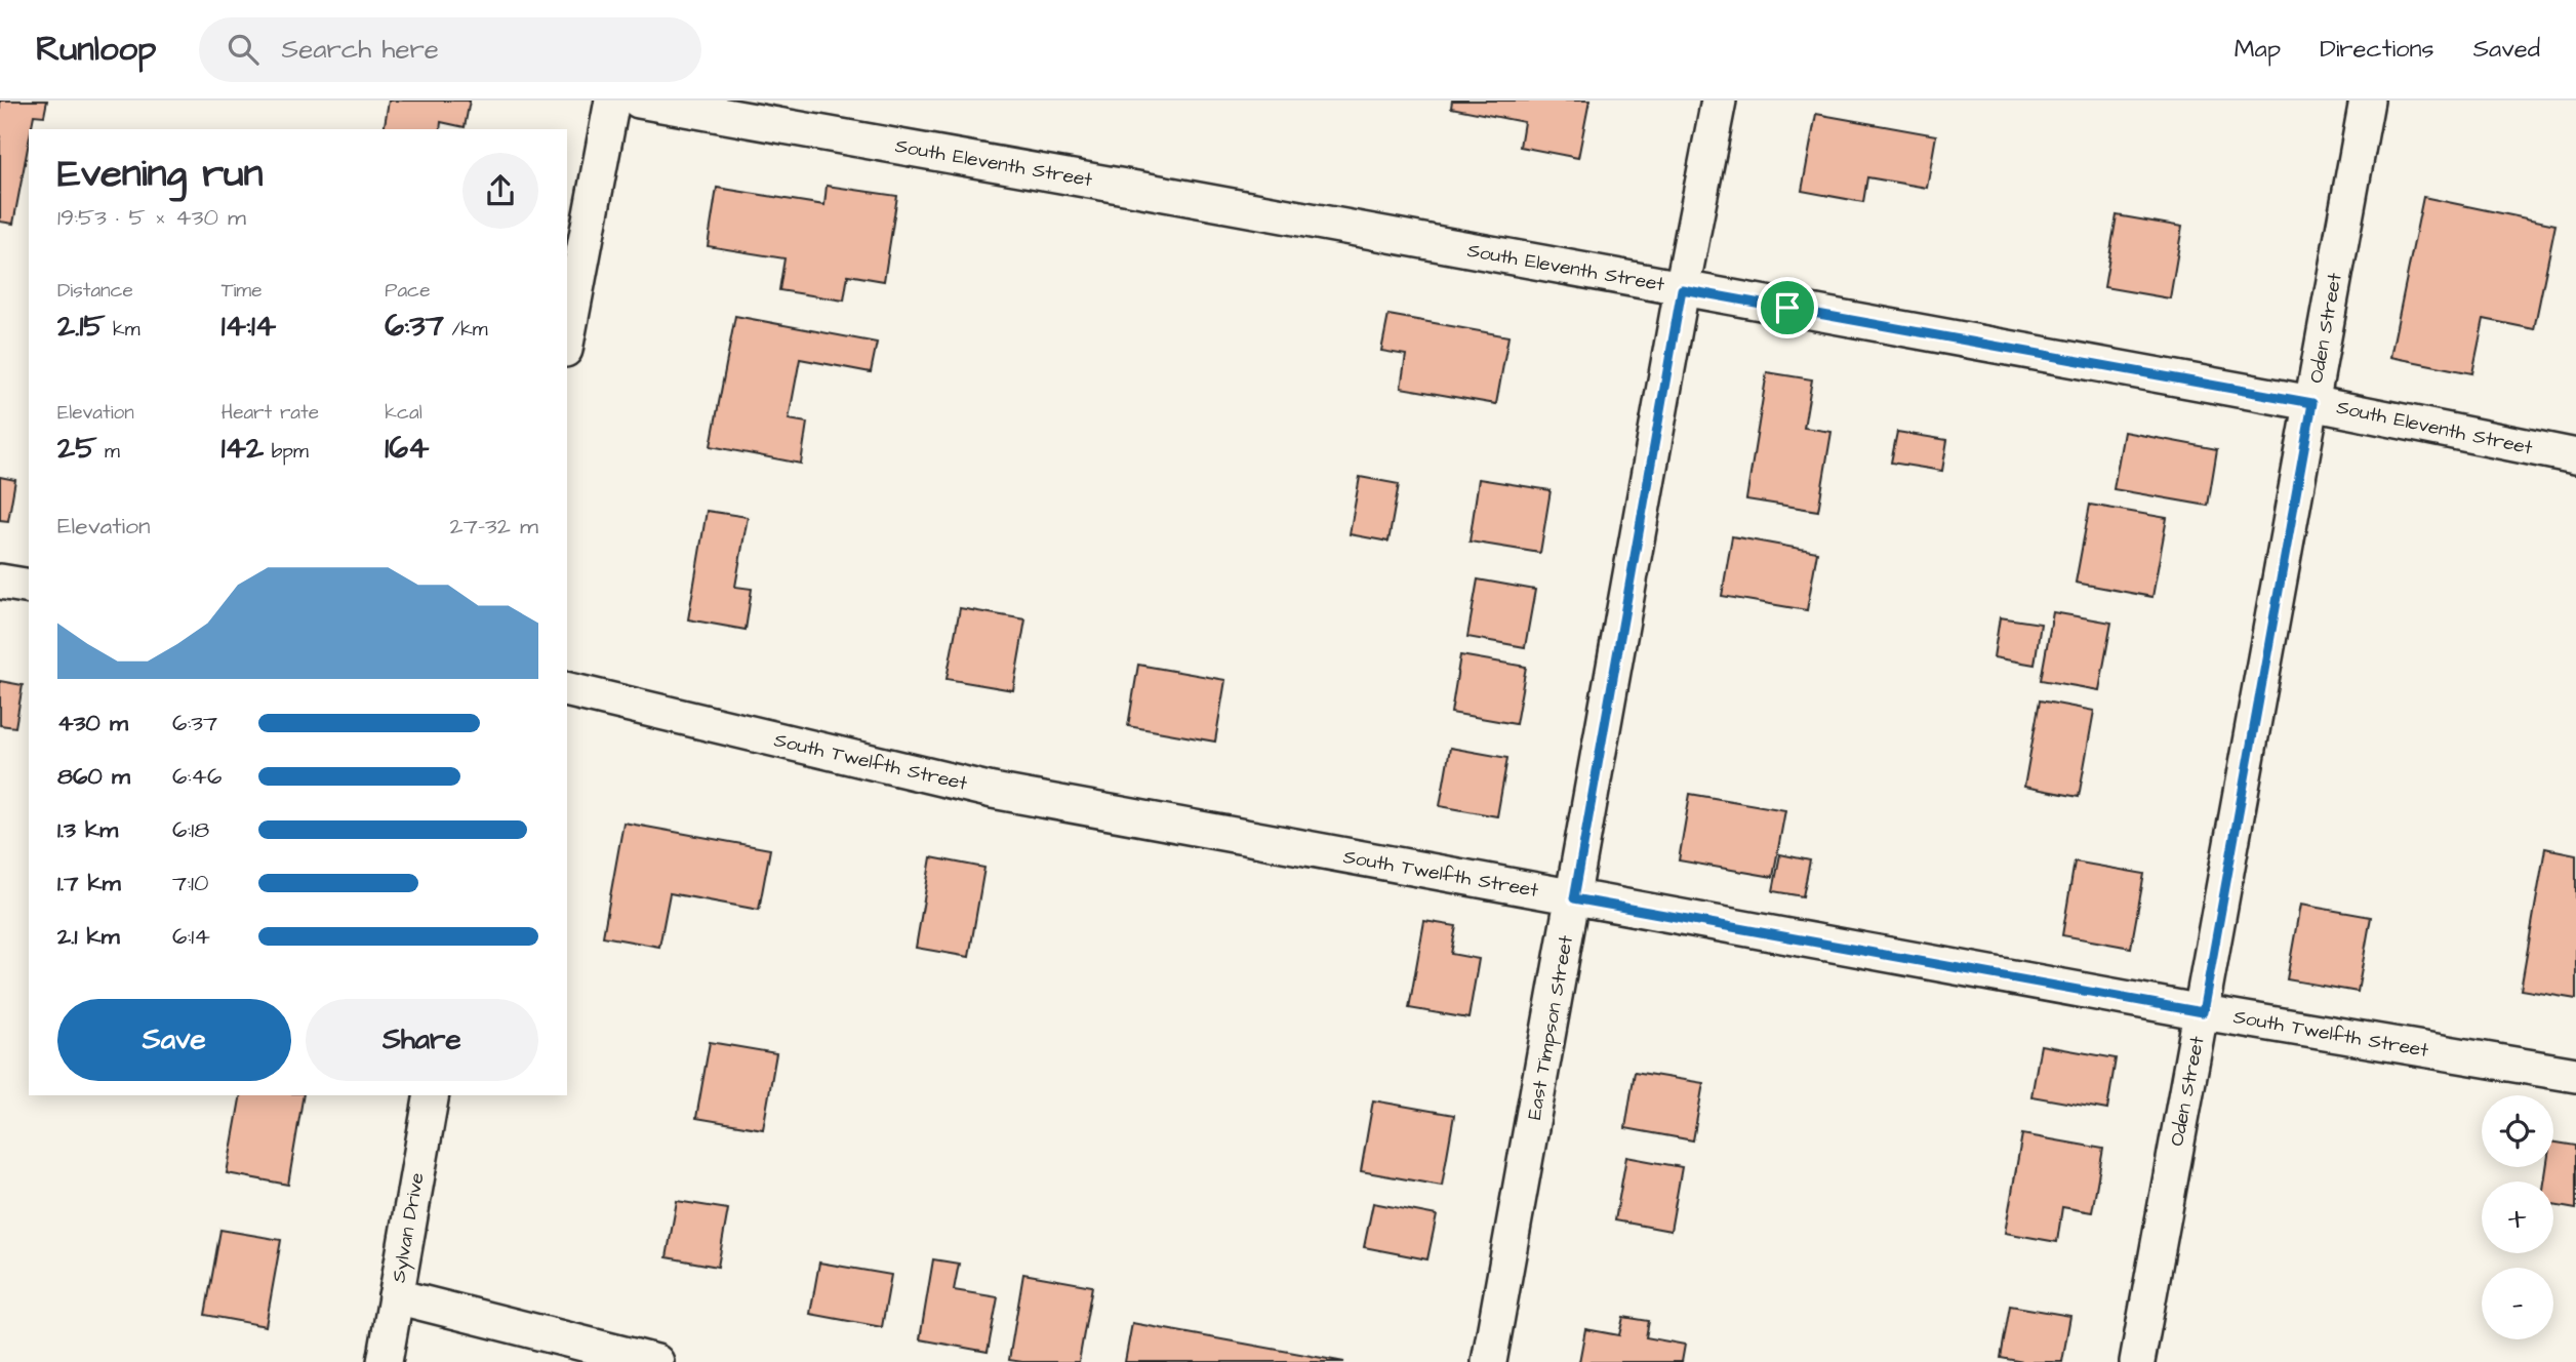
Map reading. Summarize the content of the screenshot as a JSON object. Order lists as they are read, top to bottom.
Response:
{
  "streets": {
    "street": [
      "South Eleventh Street",
      "Oden Street",
      "South Twelfth Street",
      "East Timpson Street",
      "Sylvan Drive"
    ]
  },
  "crossings": [
    ["South Eleventh Street", "Oden Street"],
    ["South Eleventh Street", "East Timpson Street"],
    ["Oden Street", "South Twelfth Street"],
    ["South Twelfth Street", "East Timpson Street"]
  ],
  "page": {
    "header": "Runloop",
    "search": "Search here",
    "nav": ["Map", "Directions", "Saved"],
    "heading": ["Evening run", "19:53 · 5 × 430 m"],
    "stats": [
      ["Distance", "2.15 km"],
      ["Time", "14:14"],
      ["Pace", "6:37 /km"],
      ["Elevation", "25 m"],
      ["Heart rate", "142 bpm"],
      ["kcal", "164"]
    ],
    "chart": ["Elevation", "27–32 m"],
    "list": [
      {
        "name": "430 m",
        "note": "6:37"
      },
      {
        "name": "860 m",
        "note": "6:46"
      },
      {
        "name": "1.3 km",
        "note": "6:18"
      },
      {
        "name": "1.7 km",
        "note": "7:10"
      },
      {
        "name": "2.1 km",
        "note": "6:14"
      }
    ],
    "buttons": ["Save", "Share"],
    "map_buttons": ["+", "−"]
  }
}
